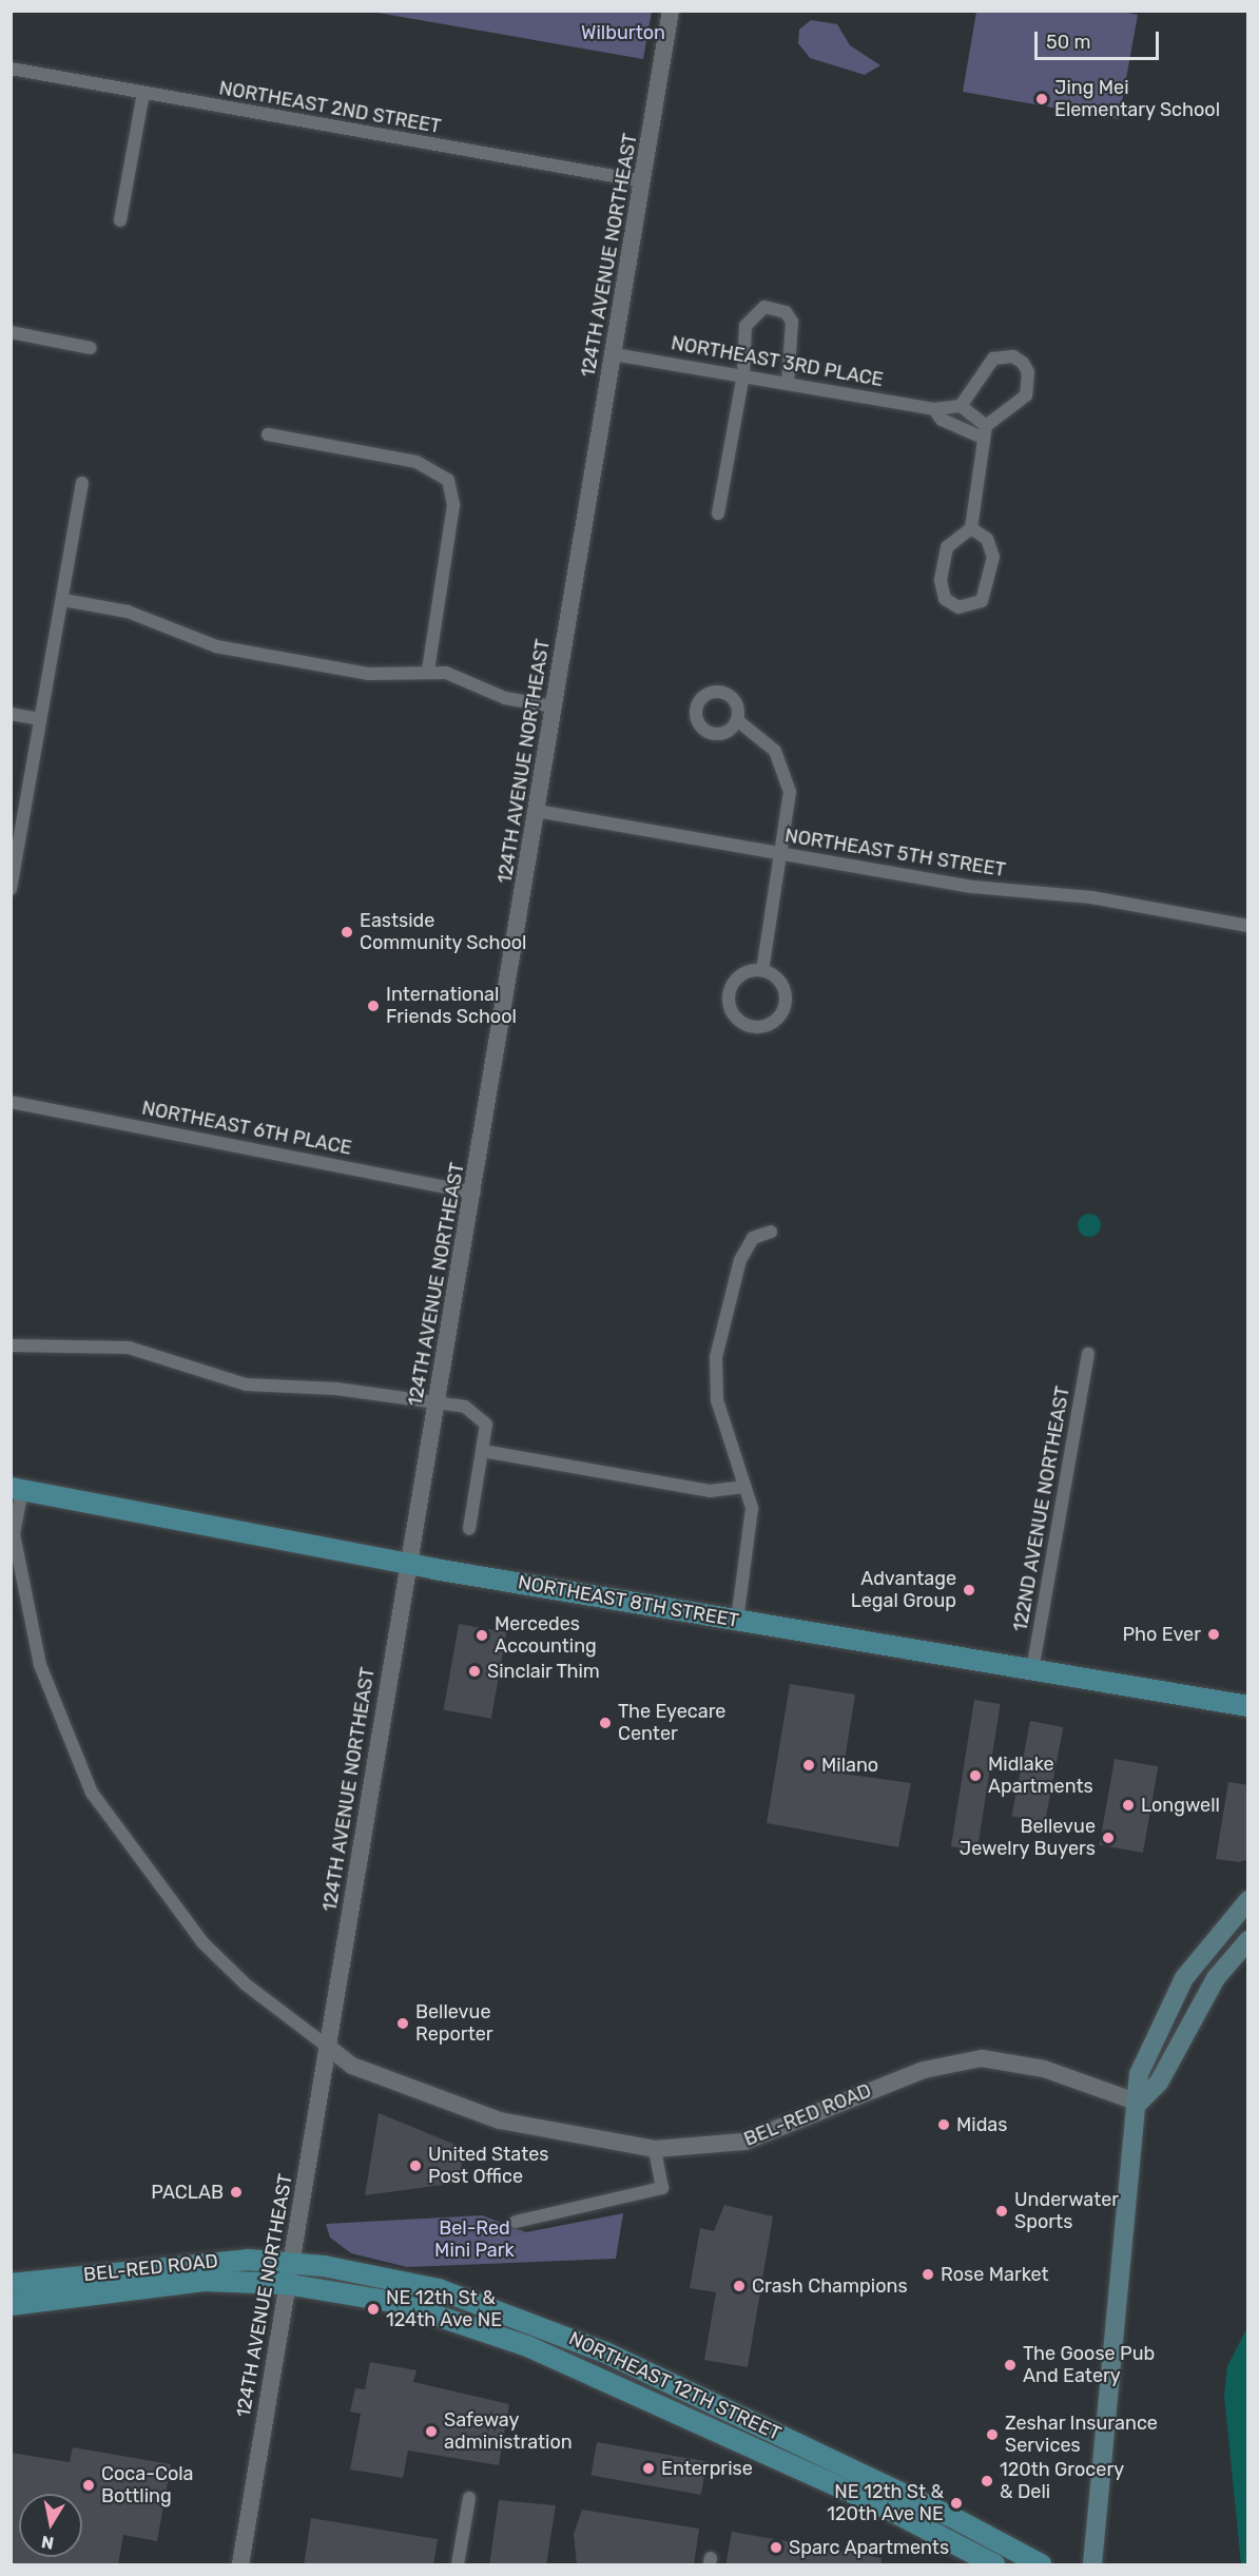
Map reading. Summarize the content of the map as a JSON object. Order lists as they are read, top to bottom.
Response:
{
  "streets": {
    "main road": ["NORTHEAST 8TH STREET", "BEL-RED ROAD", "NORTHEAST 12TH STREET"],
    "street": [
      "NORTHEAST 2ND STREET",
      "124TH AVENUE NORTHEAST",
      "NORTHEAST 3RD PLACE",
      "NORTHEAST 5TH STREET",
      "NORTHEAST 6TH PLACE",
      "122ND AVENUE NORTHEAST"
    ]
  },
  "crossings": [
    ["NORTHEAST 2ND STREET", "124TH AVENUE NORTHEAST"],
    ["124TH AVENUE NORTHEAST", "NORTHEAST 3RD PLACE"],
    ["124TH AVENUE NORTHEAST", "NORTHEAST 5TH STREET"],
    ["124TH AVENUE NORTHEAST", "NORTHEAST 6TH PLACE"],
    ["124TH AVENUE NORTHEAST", "NORTHEAST 8TH STREET"],
    ["124TH AVENUE NORTHEAST", "BEL-RED ROAD"],
    ["124TH AVENUE NORTHEAST", "NORTHEAST 12TH STREET"],
    ["122ND AVENUE NORTHEAST", "NORTHEAST 8TH STREET"],
    ["BEL-RED ROAD", "NORTHEAST 12TH STREET"]
  ],
  "parks": ["Wilburton", "Bel-Red Mini Park"],
  "places": [
    "Jing Mei Elementary School",
    "Eastside Community School",
    "International Friends School",
    "Advantage Legal Group",
    "Pho Ever",
    "Mercedes Accounting",
    "Sinclair Thim",
    "The Eyecare Center",
    "Milano",
    "Midlake Apartments",
    "Longwell",
    "Bellevue Jewelry Buyers",
    "Bellevue Reporter",
    "Midas",
    "United States Post Office",
    "PACLAB",
    "Underwater Sports",
    "Rose Market",
    "Crash Champions",
    "NE 12th St & 124th Ave NE",
    "The Goose Pub And Eatery",
    "Safeway administration",
    "Zeshar Insurance Services",
    "Enterprise",
    "120th Grocery & Deli",
    "Coca-Cola Bottling",
    "NE 12th St & 120th Ave NE",
    "Sparc Apartments"
  ],
  "scale_bar": "50 m",
  "north": "bottom"
}
